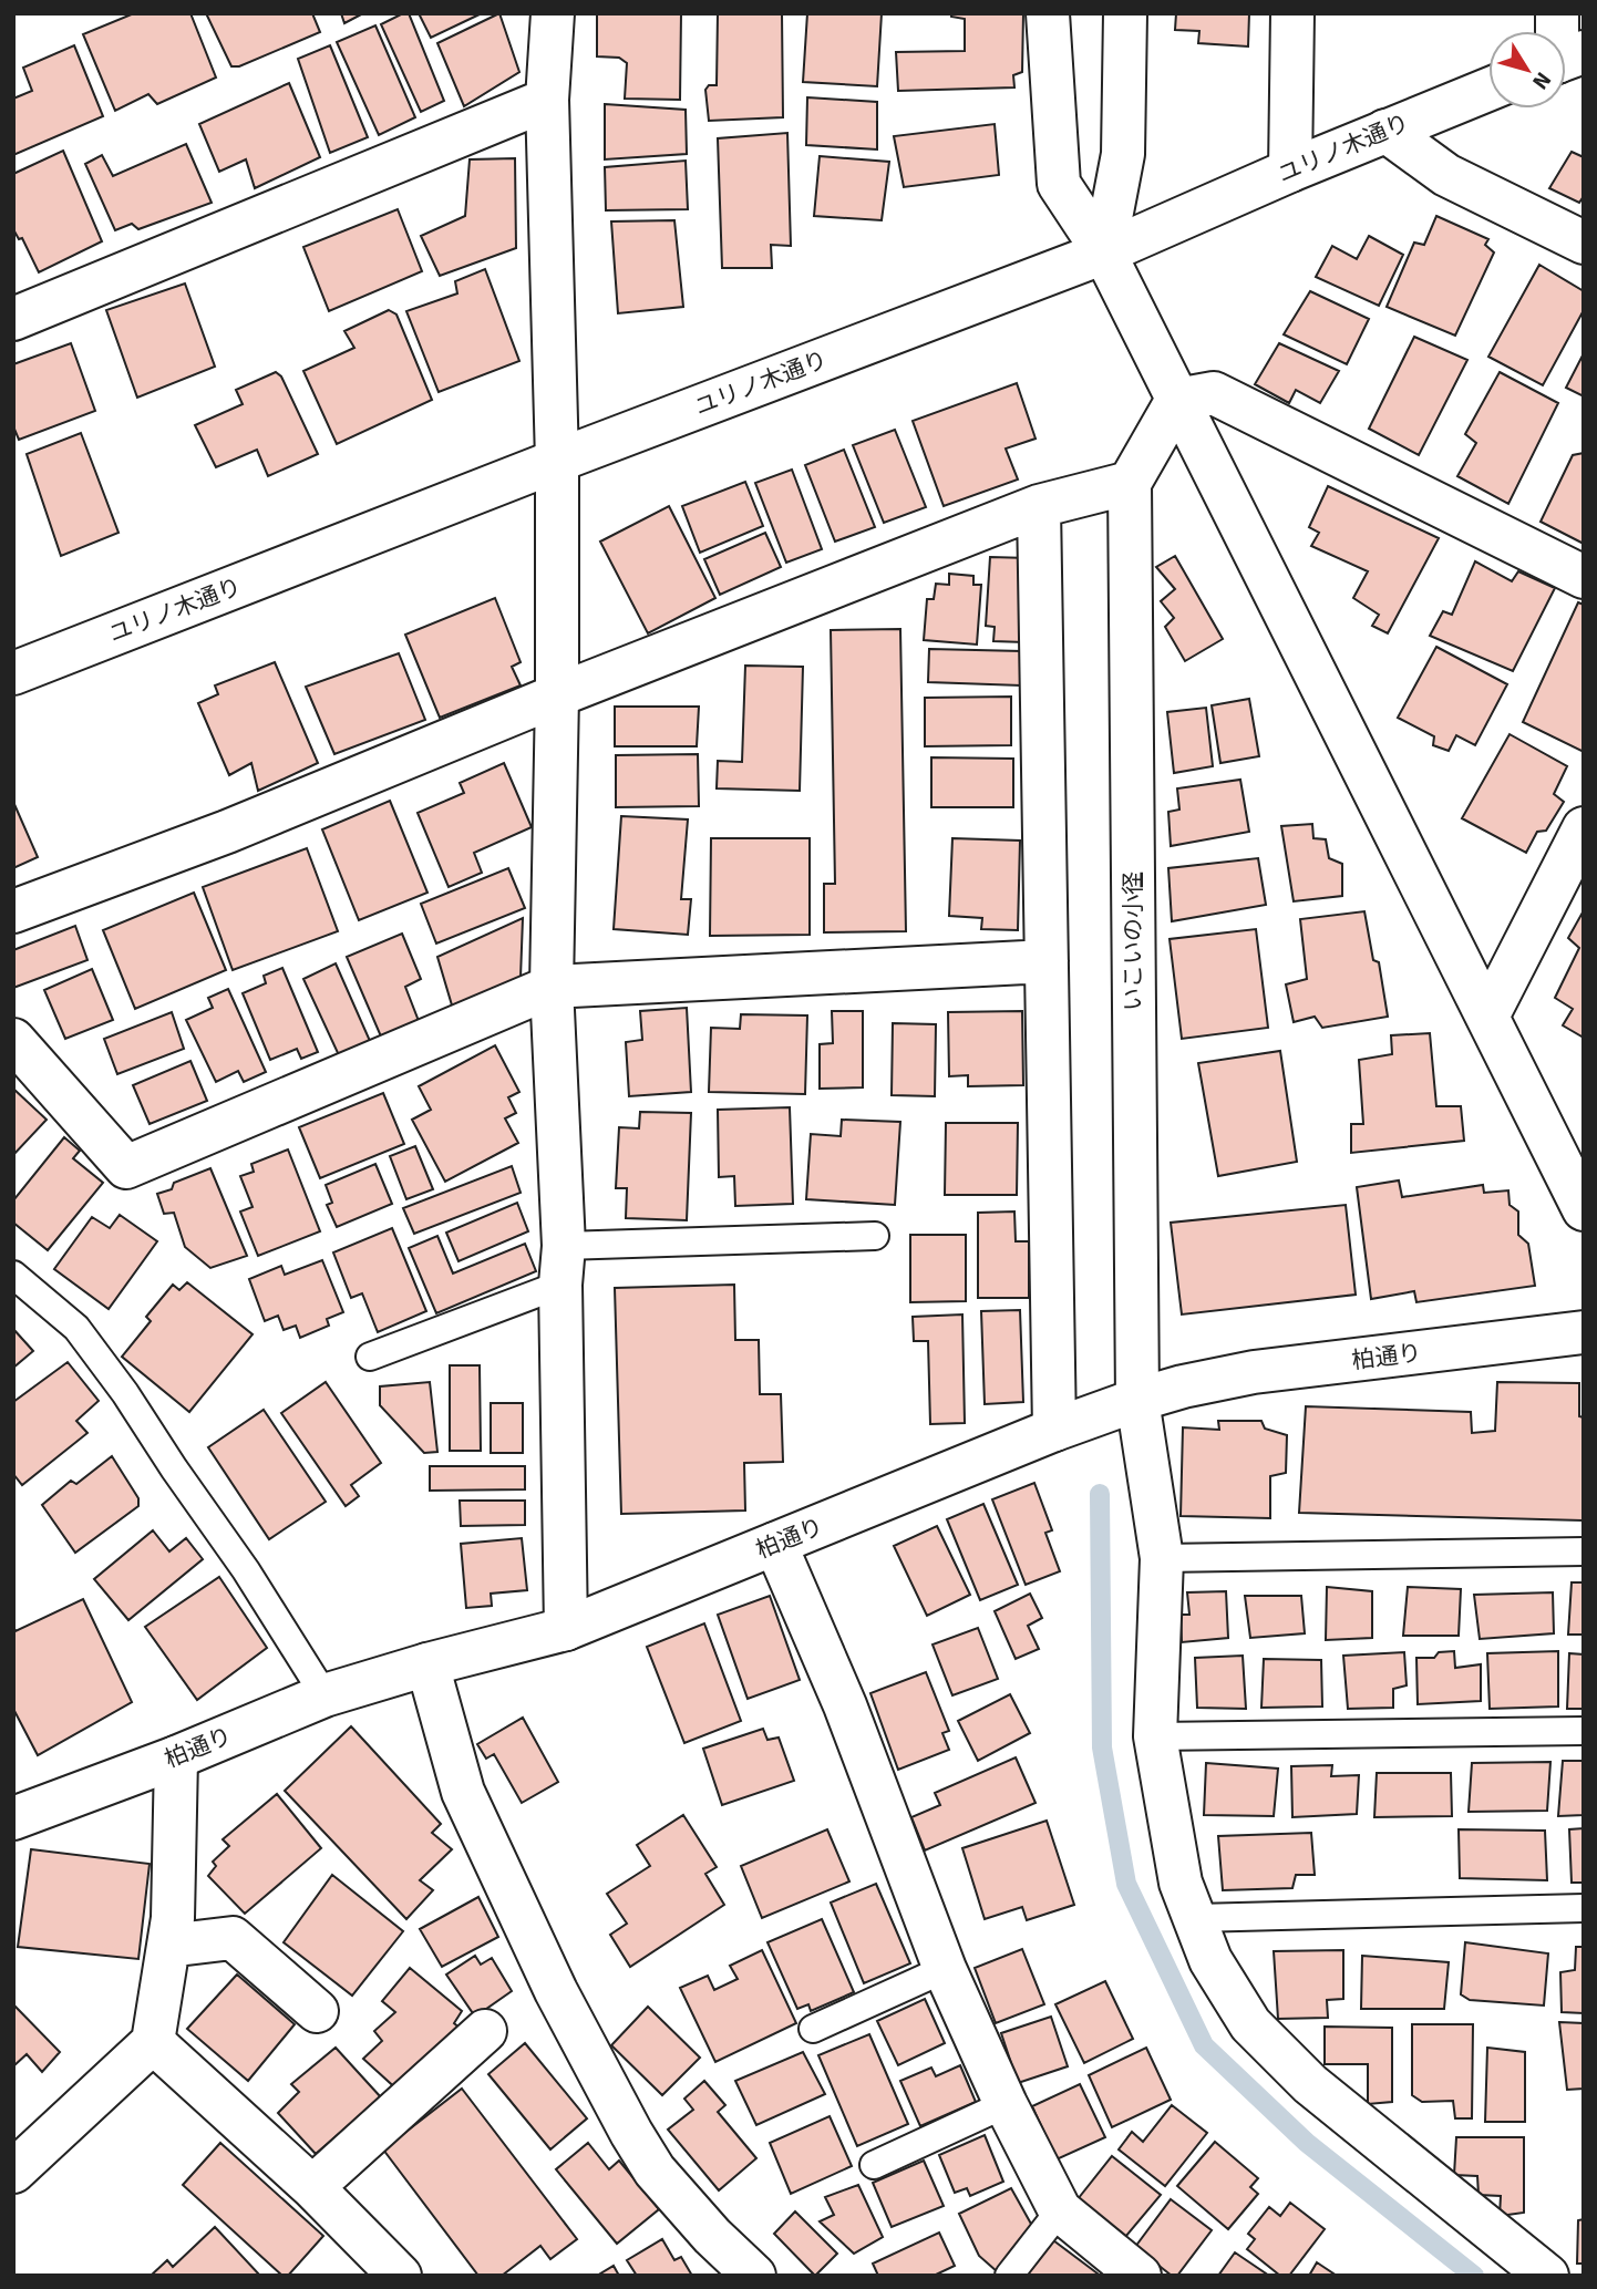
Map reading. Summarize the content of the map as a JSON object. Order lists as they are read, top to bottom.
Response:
{
  "streets": {
    "street": ["ユリノ木通り", "いこいの小径", "柏通り"]
  },
  "crossings": [
    ["いこいの小径", "柏通り"]
  ],
  "north": "bottom right"
}
